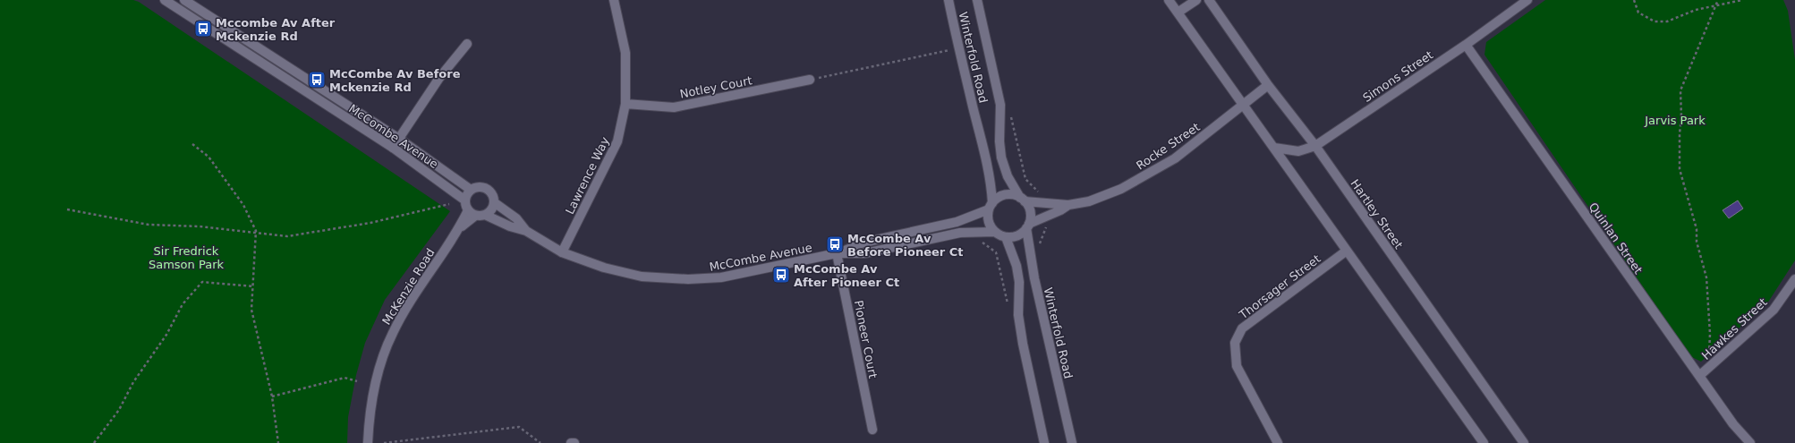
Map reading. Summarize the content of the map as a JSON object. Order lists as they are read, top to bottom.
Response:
{
  "streets": {
    "street": [
      "Winterfold Road",
      "Simons Street",
      "Notley Court",
      "McCombe Avenue",
      "Rocke Street",
      "Lawrence Way",
      "Hartley Street",
      "Quinlan Street",
      "McKenzie Road",
      "Thorsager Street",
      "Hawkes Street",
      "Pioneer Court"
    ]
  },
  "crossings": [
    ["Winterfold Road", "McCombe Avenue"],
    ["Winterfold Road", "Rocke Street"],
    ["Simons Street", "Hartley Street"],
    ["Simons Street", "Quinlan Street"],
    ["Notley Court", "Lawrence Way"],
    ["McCombe Avenue", "Rocke Street"],
    ["McCombe Avenue", "Lawrence Way"],
    ["McCombe Avenue", "McKenzie Road"],
    ["McCombe Avenue", "Pioneer Court"],
    ["Rocke Street", "Hartley Street"],
    ["Quinlan Street", "Hawkes Street"]
  ],
  "parks": ["Jarvis Park", "Sir Fredrick Samson Park"],
  "places": {
    "bus stop": [
      "Mccombe Av After Mckenzie Rd",
      "McCombe Av Before Mckenzie Rd",
      "McCombe Av Before Pioneer Ct",
      "McCombe Av After Pioneer Ct"
    ]
  }
}
